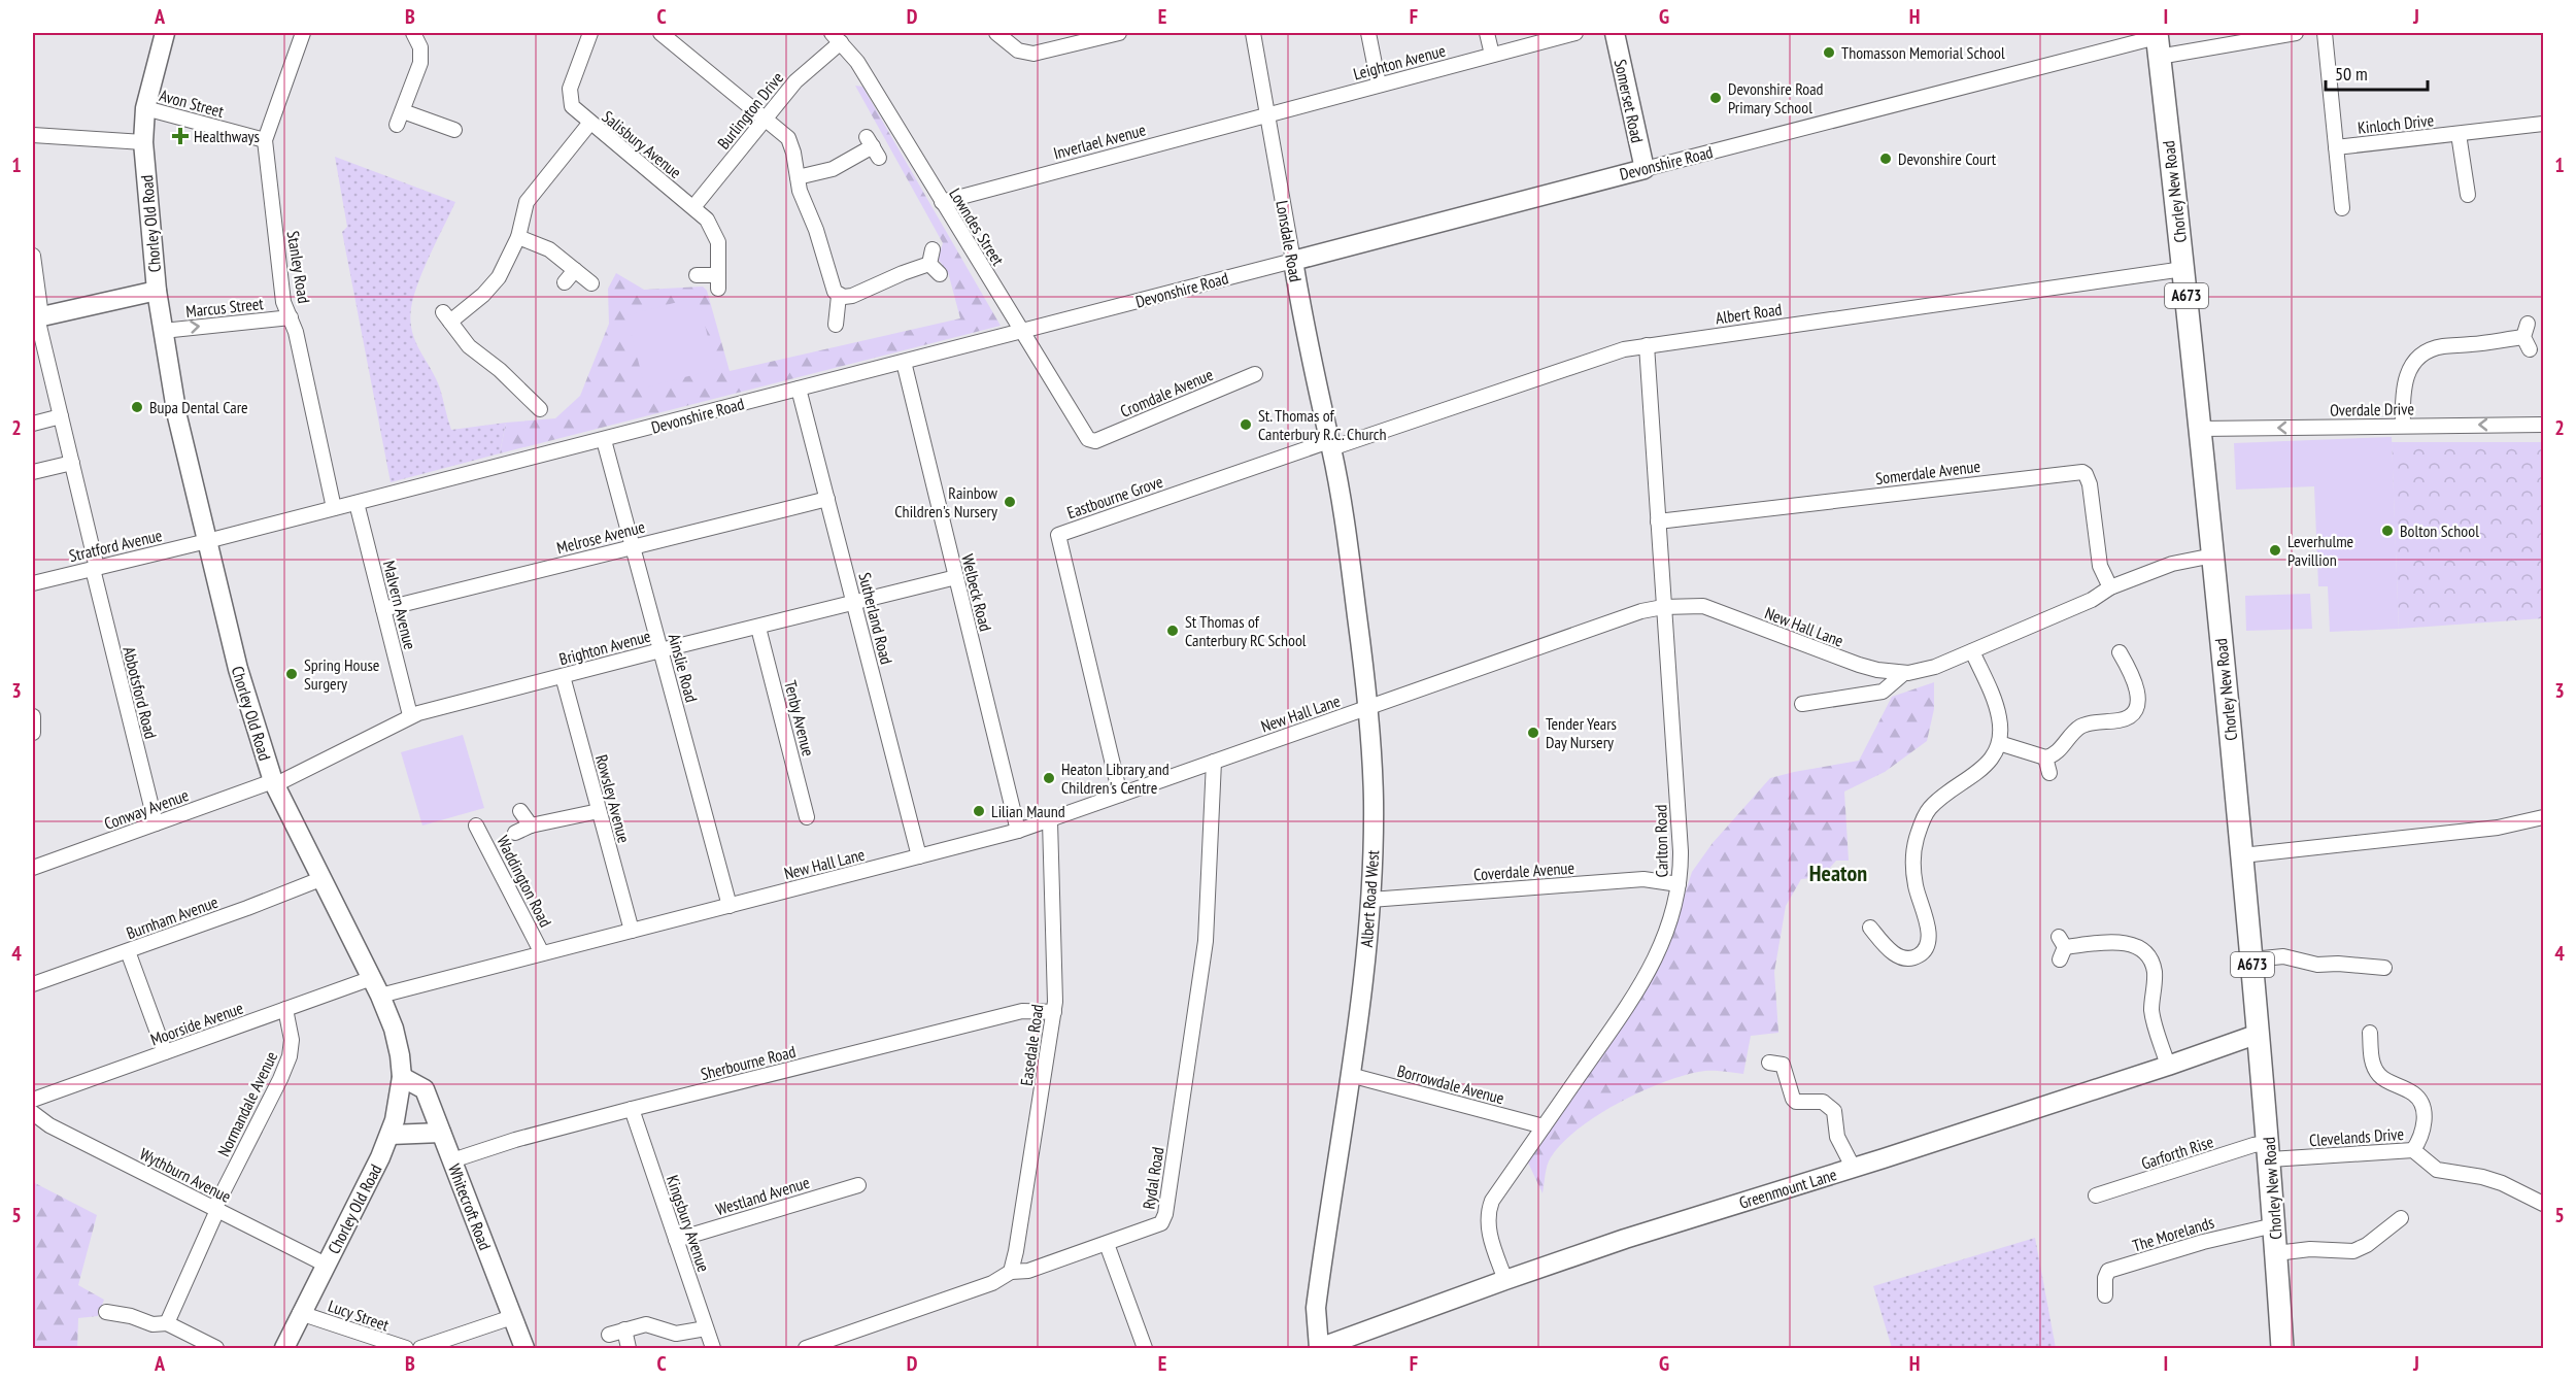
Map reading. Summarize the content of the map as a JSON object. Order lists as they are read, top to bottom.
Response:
{
  "streets": {
    "main road": ["Chorley New Road", "A673"],
    "street": [
      "Leighton Avenue",
      "Somerset Road",
      "Avon Street",
      "Burlington Drive",
      "Kinloch Drive",
      "Inverlael Avenue",
      "Salisbury Avenue",
      "Devonshire Road",
      "Chorley Old Road",
      "Lowndes Street",
      "Lonsdale Road",
      "Stanley Road",
      "Marcus Street",
      "Albert Road",
      "Cromdale Avenue",
      "Overdale Drive",
      "Somerdale Avenue",
      "Eastbourne Grove",
      "Melrose Avenue",
      "Stratford Avenue",
      "Welbeck Road",
      "Malvern Avenue",
      "Sutherland Road",
      "New Hall Lane",
      "Brighton Avenue",
      "Ainslie Road",
      "Abbotsford Road",
      "Tenby Avenue",
      "Rowsley Avenue",
      "Conway Avenue",
      "Carlton Road",
      "Coverdale Avenue",
      "Waddington Road",
      "Albert Road West",
      "Burnham Avenue",
      "Moorside Avenue",
      "Easedale Road",
      "Sherbourne Road",
      "Borrowdale Avenue",
      "Normandale Avenue",
      "Clevelands Drive",
      "Garforth Rise",
      "Wythburn Avenue",
      "Rydal Road",
      "Greenmount Lane",
      "Westland Avenue",
      "Whitecroft Road",
      "Kingsbury Avenue",
      "The Morelands",
      "Lucy Street"
    ]
  },
  "crossings": [
    ["Leighton Avenue", "Inverlael Avenue"],
    ["Leighton Avenue", "Lonsdale Road"],
    ["Somerset Road", "Devonshire Road"],
    ["Avon Street", "Chorley Old Road"],
    ["Avon Street", "Stanley Road"],
    ["Burlington Drive", "Salisbury Avenue"],
    ["Burlington Drive", "Lowndes Street"],
    ["Inverlael Avenue", "Lowndes Street"],
    ["Inverlael Avenue", "Lonsdale Road"],
    ["Devonshire Road", "Chorley New Road"],
    ["Devonshire Road", "Chorley Old Road"],
    ["Devonshire Road", "Lowndes Street"],
    ["Devonshire Road", "Lonsdale Road"],
    ["Devonshire Road", "Stanley Road"],
    ["Devonshire Road", "Stratford Avenue"],
    ["Devonshire Road", "Welbeck Road"],
    ["Devonshire Road", "Malvern Avenue"],
    ["Devonshire Road", "Sutherland Road"],
    ["Devonshire Road", "Ainslie Road"],
    ["Chorley New Road", "Albert Road"],
    ["Chorley New Road", "Overdale Drive"],
    ["Chorley New Road", "New Hall Lane"],
    ["Chorley New Road", "Clevelands Drive"],
    ["Chorley New Road", "Garforth Rise"],
    ["Chorley New Road", "Greenmount Lane"],
    ["Chorley New Road", "The Morelands"],
    ["Chorley Old Road", "Marcus Street"],
    ["Chorley Old Road", "Stratford Avenue"],
    ["Chorley Old Road", "New Hall Lane"],
    ["Chorley Old Road", "Brighton Avenue"],
    ["Chorley Old Road", "Conway Avenue"],
    ["Chorley Old Road", "Burnham Avenue"],
    ["Chorley Old Road", "Moorside Avenue"],
    ["Chorley Old Road", "Wythburn Avenue"],
    ["Chorley Old Road", "Whitecroft Road"],
    ["Chorley Old Road", "Lucy Street"],
    ["Lowndes Street", "Cromdale Avenue"],
    ["Lonsdale Road", "Albert Road"],
    ["Lonsdale Road", "Eastbourne Grove"],
    ["Lonsdale Road", "Albert Road West"],
    ["Stanley Road", "Marcus Street"],
    ["Albert Road", "Eastbourne Grove"],
    ["Albert Road", "Carlton Road"],
    ["Albert Road", "Albert Road West"],
    ["Somerdale Avenue", "New Hall Lane"],
    ["Somerdale Avenue", "Carlton Road"],
    ["Eastbourne Grove", "New Hall Lane"],
    ["Eastbourne Grove", "Albert Road West"],
    ["Melrose Avenue", "Malvern Avenue"],
    ["Melrose Avenue", "Sutherland Road"],
    ["Melrose Avenue", "Ainslie Road"],
    ["Stratford Avenue", "Abbotsford Road"],
    ["Welbeck Road", "New Hall Lane"],
    ["Welbeck Road", "Brighton Avenue"],
    ["Malvern Avenue", "Brighton Avenue"],
    ["Sutherland Road", "New Hall Lane"],
    ["Sutherland Road", "Brighton Avenue"],
    ["New Hall Lane", "Ainslie Road"],
    ["New Hall Lane", "Rowsley Avenue"],
    ["New Hall Lane", "Carlton Road"],
    ["New Hall Lane", "Waddington Road"],
    ["New Hall Lane", "Albert Road West"],
    ["New Hall Lane", "Easedale Road"],
    ["New Hall Lane", "Rydal Road"],
    ["Brighton Avenue", "Ainslie Road"],
    ["Brighton Avenue", "Tenby Avenue"],
    ["Brighton Avenue", "Rowsley Avenue"],
    ["Brighton Avenue", "Conway Avenue"],
    ["Abbotsford Road", "Conway Avenue"],
    ["Carlton Road", "Coverdale Avenue"],
    ["Carlton Road", "Borrowdale Avenue"],
    ["Carlton Road", "Greenmount Lane"],
    ["Coverdale Avenue", "Albert Road West"],
    ["Albert Road West", "Borrowdale Avenue"],
    ["Albert Road West", "Greenmount Lane"],
    ["Moorside Avenue", "Normandale Avenue"],
    ["Easedale Road", "Sherbourne Road"],
    ["Easedale Road", "Rydal Road"],
    ["Sherbourne Road", "Whitecroft Road"],
    ["Sherbourne Road", "Kingsbury Avenue"],
    ["Normandale Avenue", "Wythburn Avenue"],
    ["Clevelands Drive", "Garforth Rise"],
    ["Westland Avenue", "Kingsbury Avenue"]
  ],
  "one_way": ["Marcus Street", "Overdale Drive"],
  "districts": ["Heaton"],
  "places": {
    "other": [
      "Thomasson Memorial School",
      "Devonshire Road Primary School",
      "Devonshire Court",
      "Bupa Dental Care",
      "St. Thomas of Canterbury R.C. Church",
      "Rainbow Children's Nursery",
      "Bolton School",
      "Leverhulme Pavillion",
      "St Thomas of Canterbury RC School",
      "Spring House Surgery",
      "Tender Years Day Nursery",
      "Heaton Library and Children's Centre",
      "Lilian Maund"
    ],
    "health": ["Healthways"]
  },
  "scale_bar": "50 m",
  "grid": {
    "columns": [
      "A",
      "B",
      "C",
      "D",
      "E",
      "F",
      "G",
      "H",
      "I",
      "J"
    ],
    "rows": [
      "1",
      "2",
      "3",
      "4",
      "5"
    ]
  }
}
